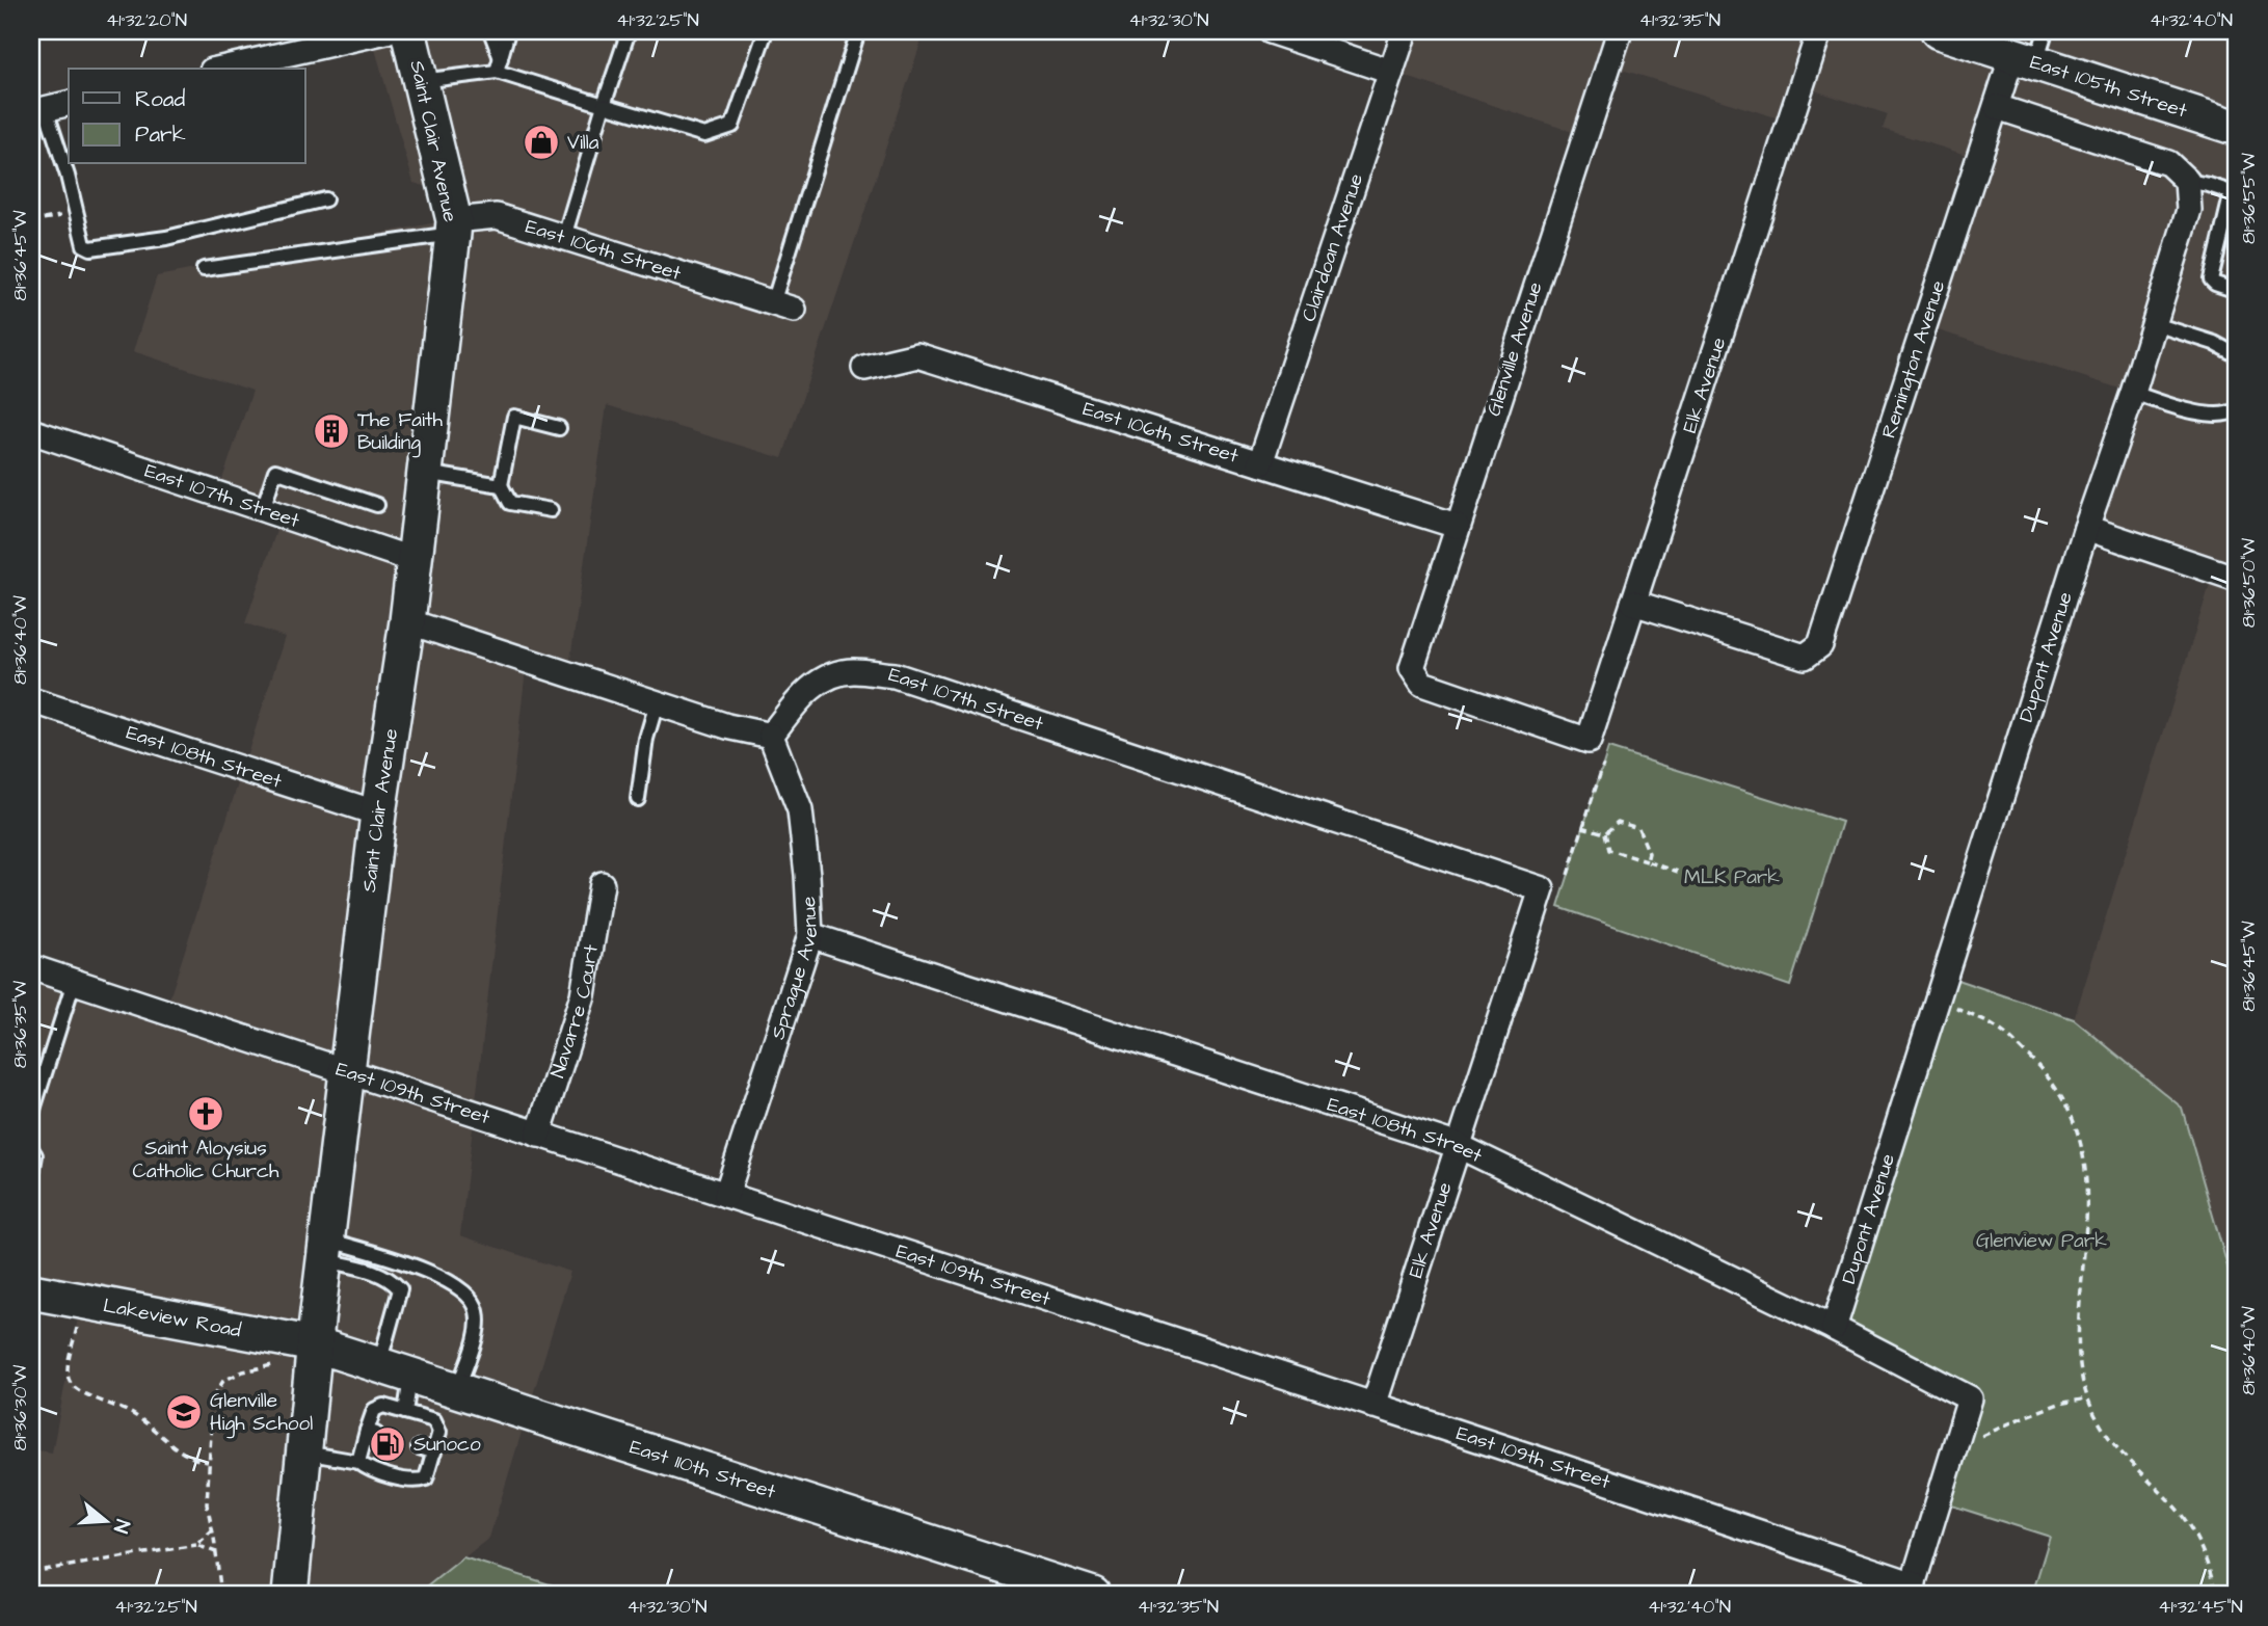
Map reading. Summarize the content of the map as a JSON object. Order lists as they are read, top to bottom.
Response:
{
  "streets": {
    "main road": [
      "East 105th Street",
      "Saint Clair Avenue",
      "Lakeview Road",
      "East 110th Street"
    ],
    "street": [
      "Clairdoan Avenue",
      "East 106th Street",
      "Glenville Avenue",
      "Remington Avenue",
      "Elk Avenue",
      "East 107th Street",
      "Dupont Avenue",
      "East 108th Street",
      "Sprague Avenue",
      "Navarre Court",
      "East 109th Street"
    ]
  },
  "crossings": [
    ["East 105th Street", "Remington Avenue"],
    ["Saint Clair Avenue", "East 106th Street"],
    ["Saint Clair Avenue", "East 107th Street"],
    ["Saint Clair Avenue", "East 108th Street"],
    ["Saint Clair Avenue", "East 109th Street"],
    ["Saint Clair Avenue", "Lakeview Road"],
    ["Saint Clair Avenue", "East 110th Street"],
    ["Clairdoan Avenue", "East 106th Street"],
    ["East 106th Street", "Glenville Avenue"],
    ["Glenville Avenue", "Elk Avenue"],
    ["Remington Avenue", "Elk Avenue"],
    ["Elk Avenue", "East 107th Street"],
    ["Elk Avenue", "East 108th Street"],
    ["Elk Avenue", "East 109th Street"],
    ["East 107th Street", "Sprague Avenue"],
    ["Dupont Avenue", "East 108th Street"],
    ["East 108th Street", "Sprague Avenue"],
    ["Sprague Avenue", "East 109th Street"],
    ["Navarre Court", "East 109th Street"],
    ["Lakeview Road", "East 110th Street"]
  ],
  "parks": ["MLK Park", "Glenview Park"],
  "places": {
    "shop": ["Villa"],
    "building": ["The Faith Building"],
    "church": ["Saint Aloysius Catholic Church"],
    "school or university": ["Glenville High School"],
    "fuel station": ["Sunoco"]
  },
  "legend": ["Road", "Park"],
  "north": "right",
  "coordinates": [
    "41°32'20\"N",
    "41°32'25\"N",
    "41°32'30\"N",
    "41°32'35\"N",
    "41°32'40\"N",
    "81°36'55\"W",
    "81°36'45\"W",
    "81°36'50\"W",
    "81°36'40\"W",
    "81°36'35\"W",
    "81°36'30\"W",
    "41°32'45\"N"
  ]
}
